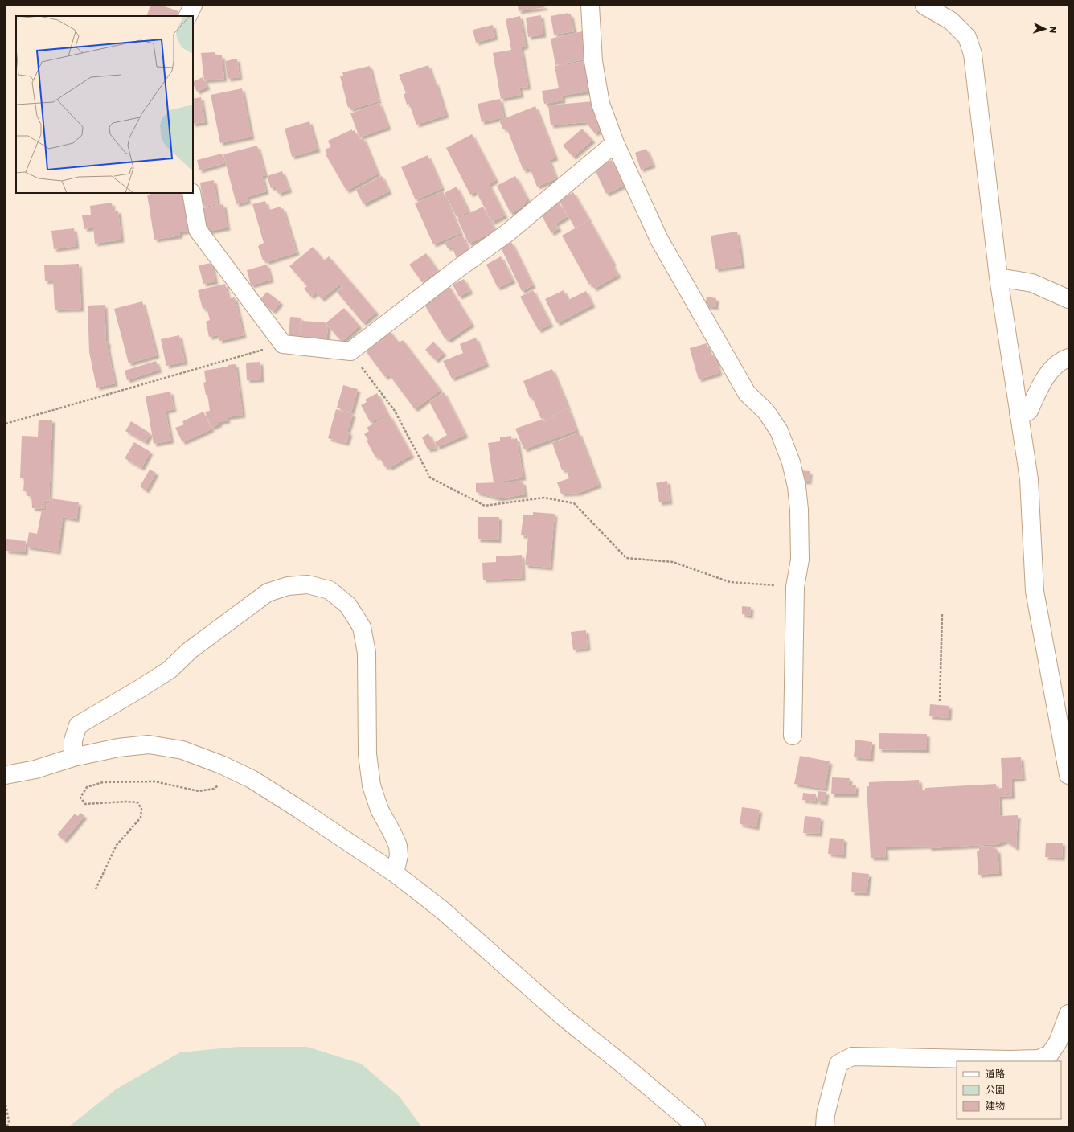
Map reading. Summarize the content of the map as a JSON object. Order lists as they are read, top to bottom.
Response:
{
  "legend": ["道路", "公園", "建物"],
  "north": "right"
}
